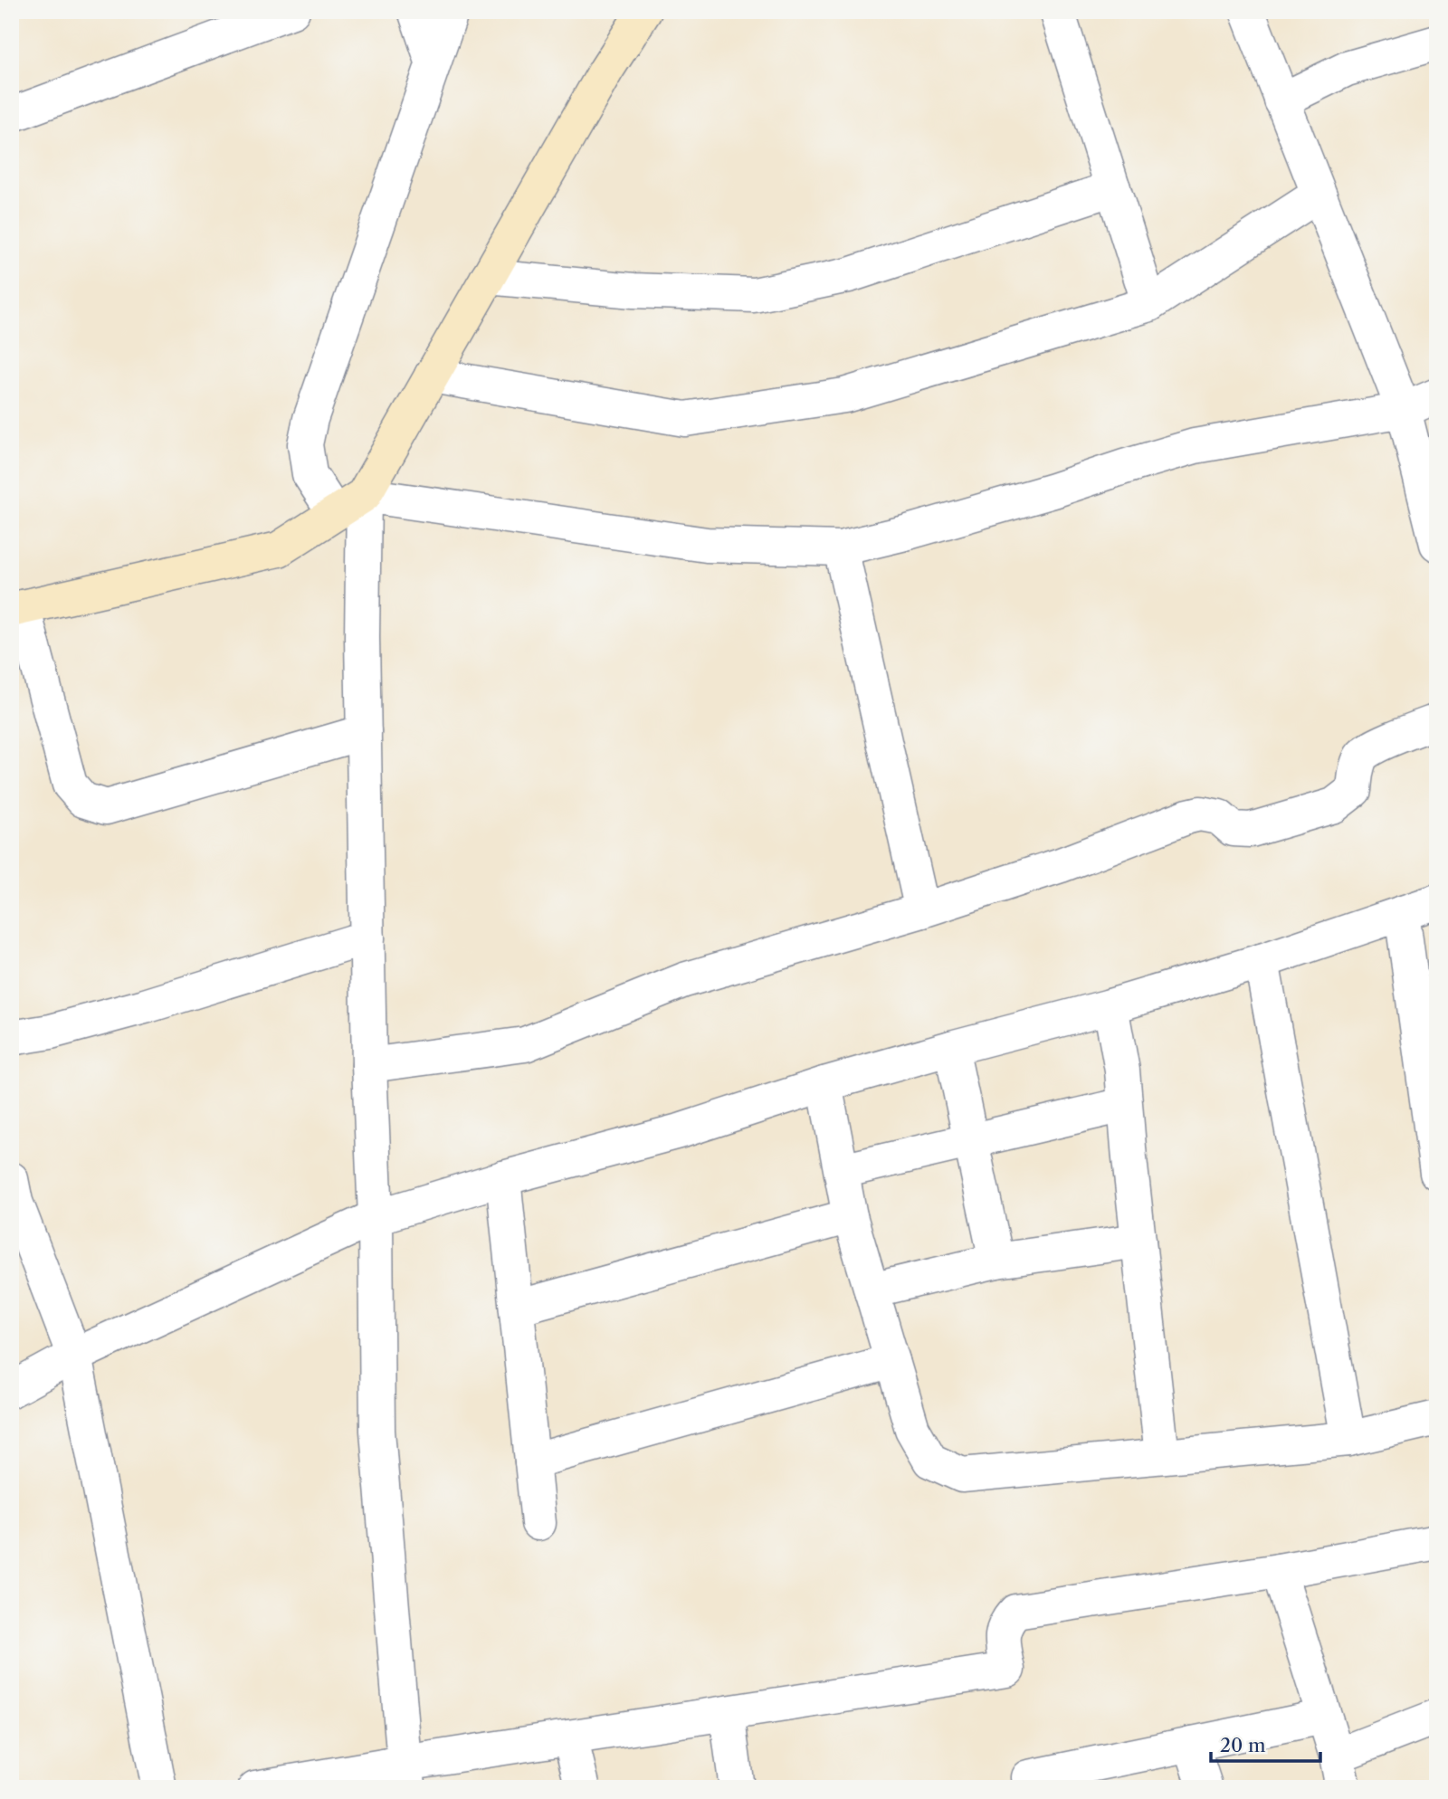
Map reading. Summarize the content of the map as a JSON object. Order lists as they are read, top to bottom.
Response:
{
  "scale_bar": "20 m"
}
